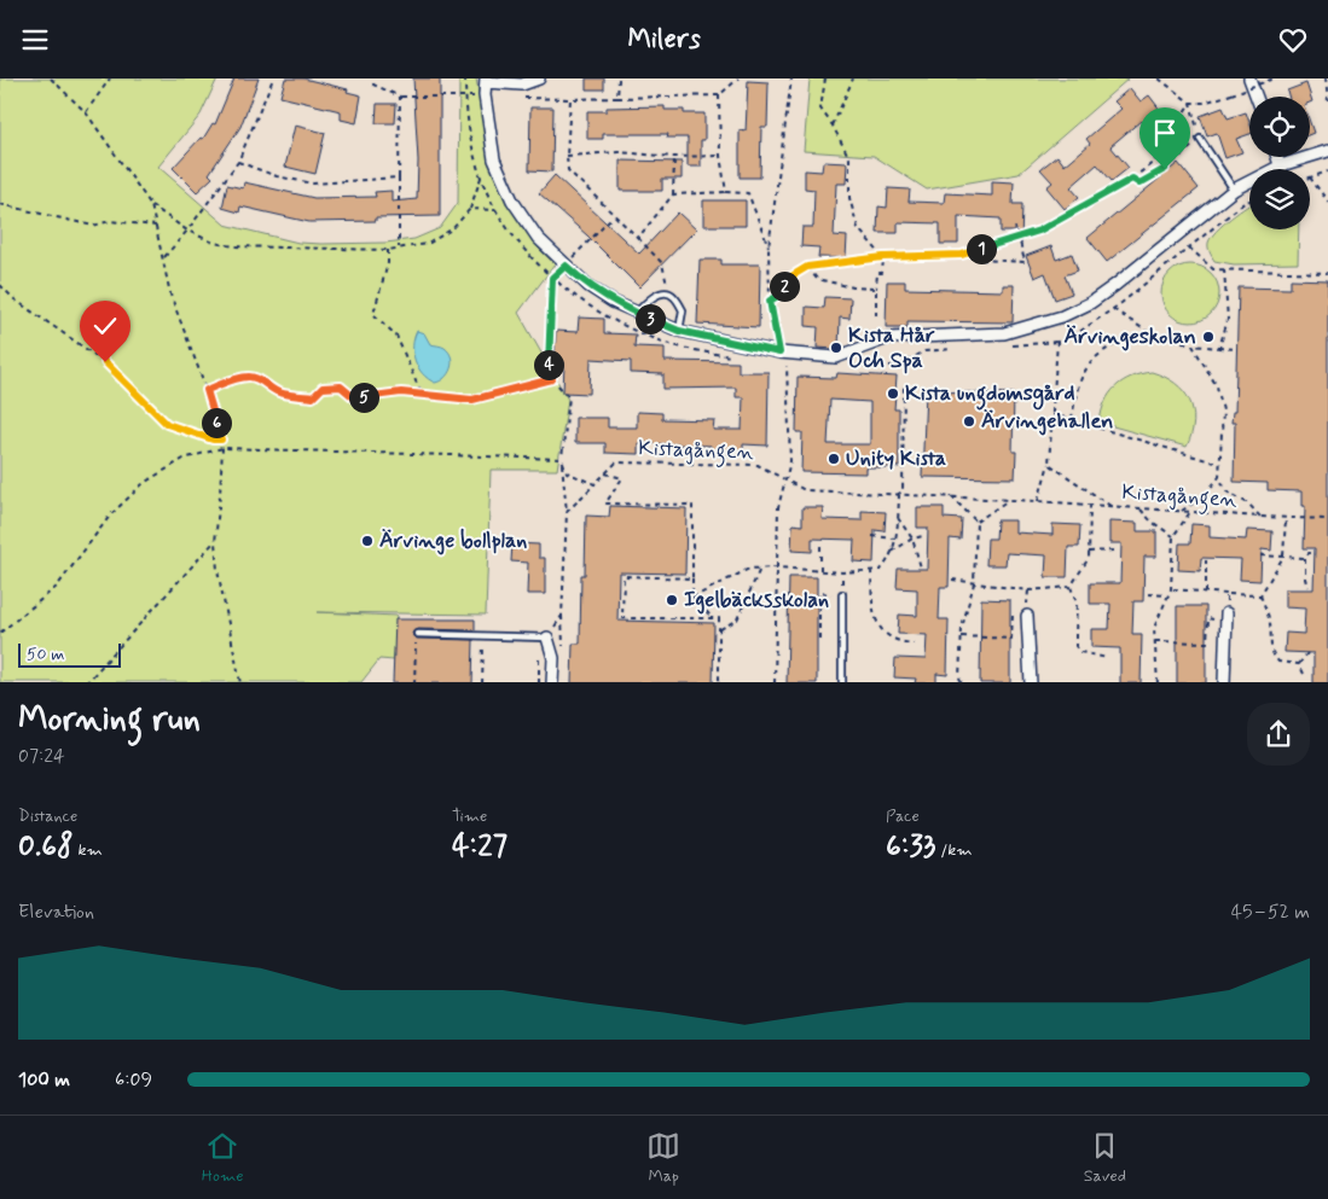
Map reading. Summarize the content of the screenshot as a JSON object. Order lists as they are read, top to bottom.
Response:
{
  "streets": {
    "path": ["Kistagången"]
  },
  "places": [
    "Ärvingeskolan",
    "Kista Hår Och Spa",
    "Kista ungdomsgård",
    "Ärvingehallen",
    "Unity Kista",
    "Ärvinge bollplan",
    "Igelbäcksskolan"
  ],
  "scale_bar": "50 m",
  "page": {
    "header": "Milers",
    "pins": [
      "1",
      "2",
      "3",
      "4",
      "5",
      "6"
    ],
    "scale": "50 m",
    "heading": ["Morning run", "07:24"],
    "stats": [
      ["Distance", "0.68 km"],
      ["Time", "4:27"],
      ["Pace", "6:33 /km"]
    ],
    "chart": ["Elevation", "45–52 m"],
    "list": [
      {
        "name": "100 m",
        "note": "6:09"
      }
    ],
    "tabs": ["Home", "Map", "Saved"]
  }
}
